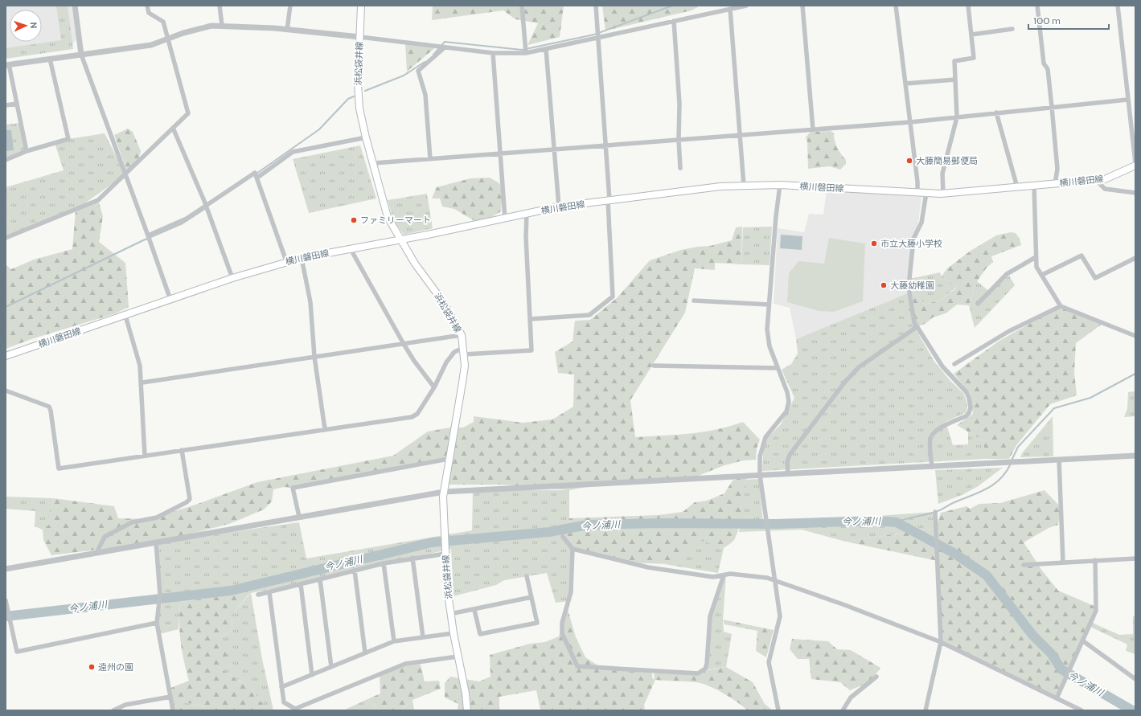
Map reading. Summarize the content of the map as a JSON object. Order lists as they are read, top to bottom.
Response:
{
  "streets": {
    "main road": ["浜松袋井線", "横川磐田線"]
  },
  "crossings": [
    ["浜松袋井線", "横川磐田線"]
  ],
  "water": ["今ノ浦川"],
  "places": [
    "大藤簡易郵便局",
    "ファミリーマート",
    "市立大藤小学校",
    "大藤幼稚園",
    "遠州の園"
  ],
  "scale_bar": "100 m",
  "north": "right"
}
